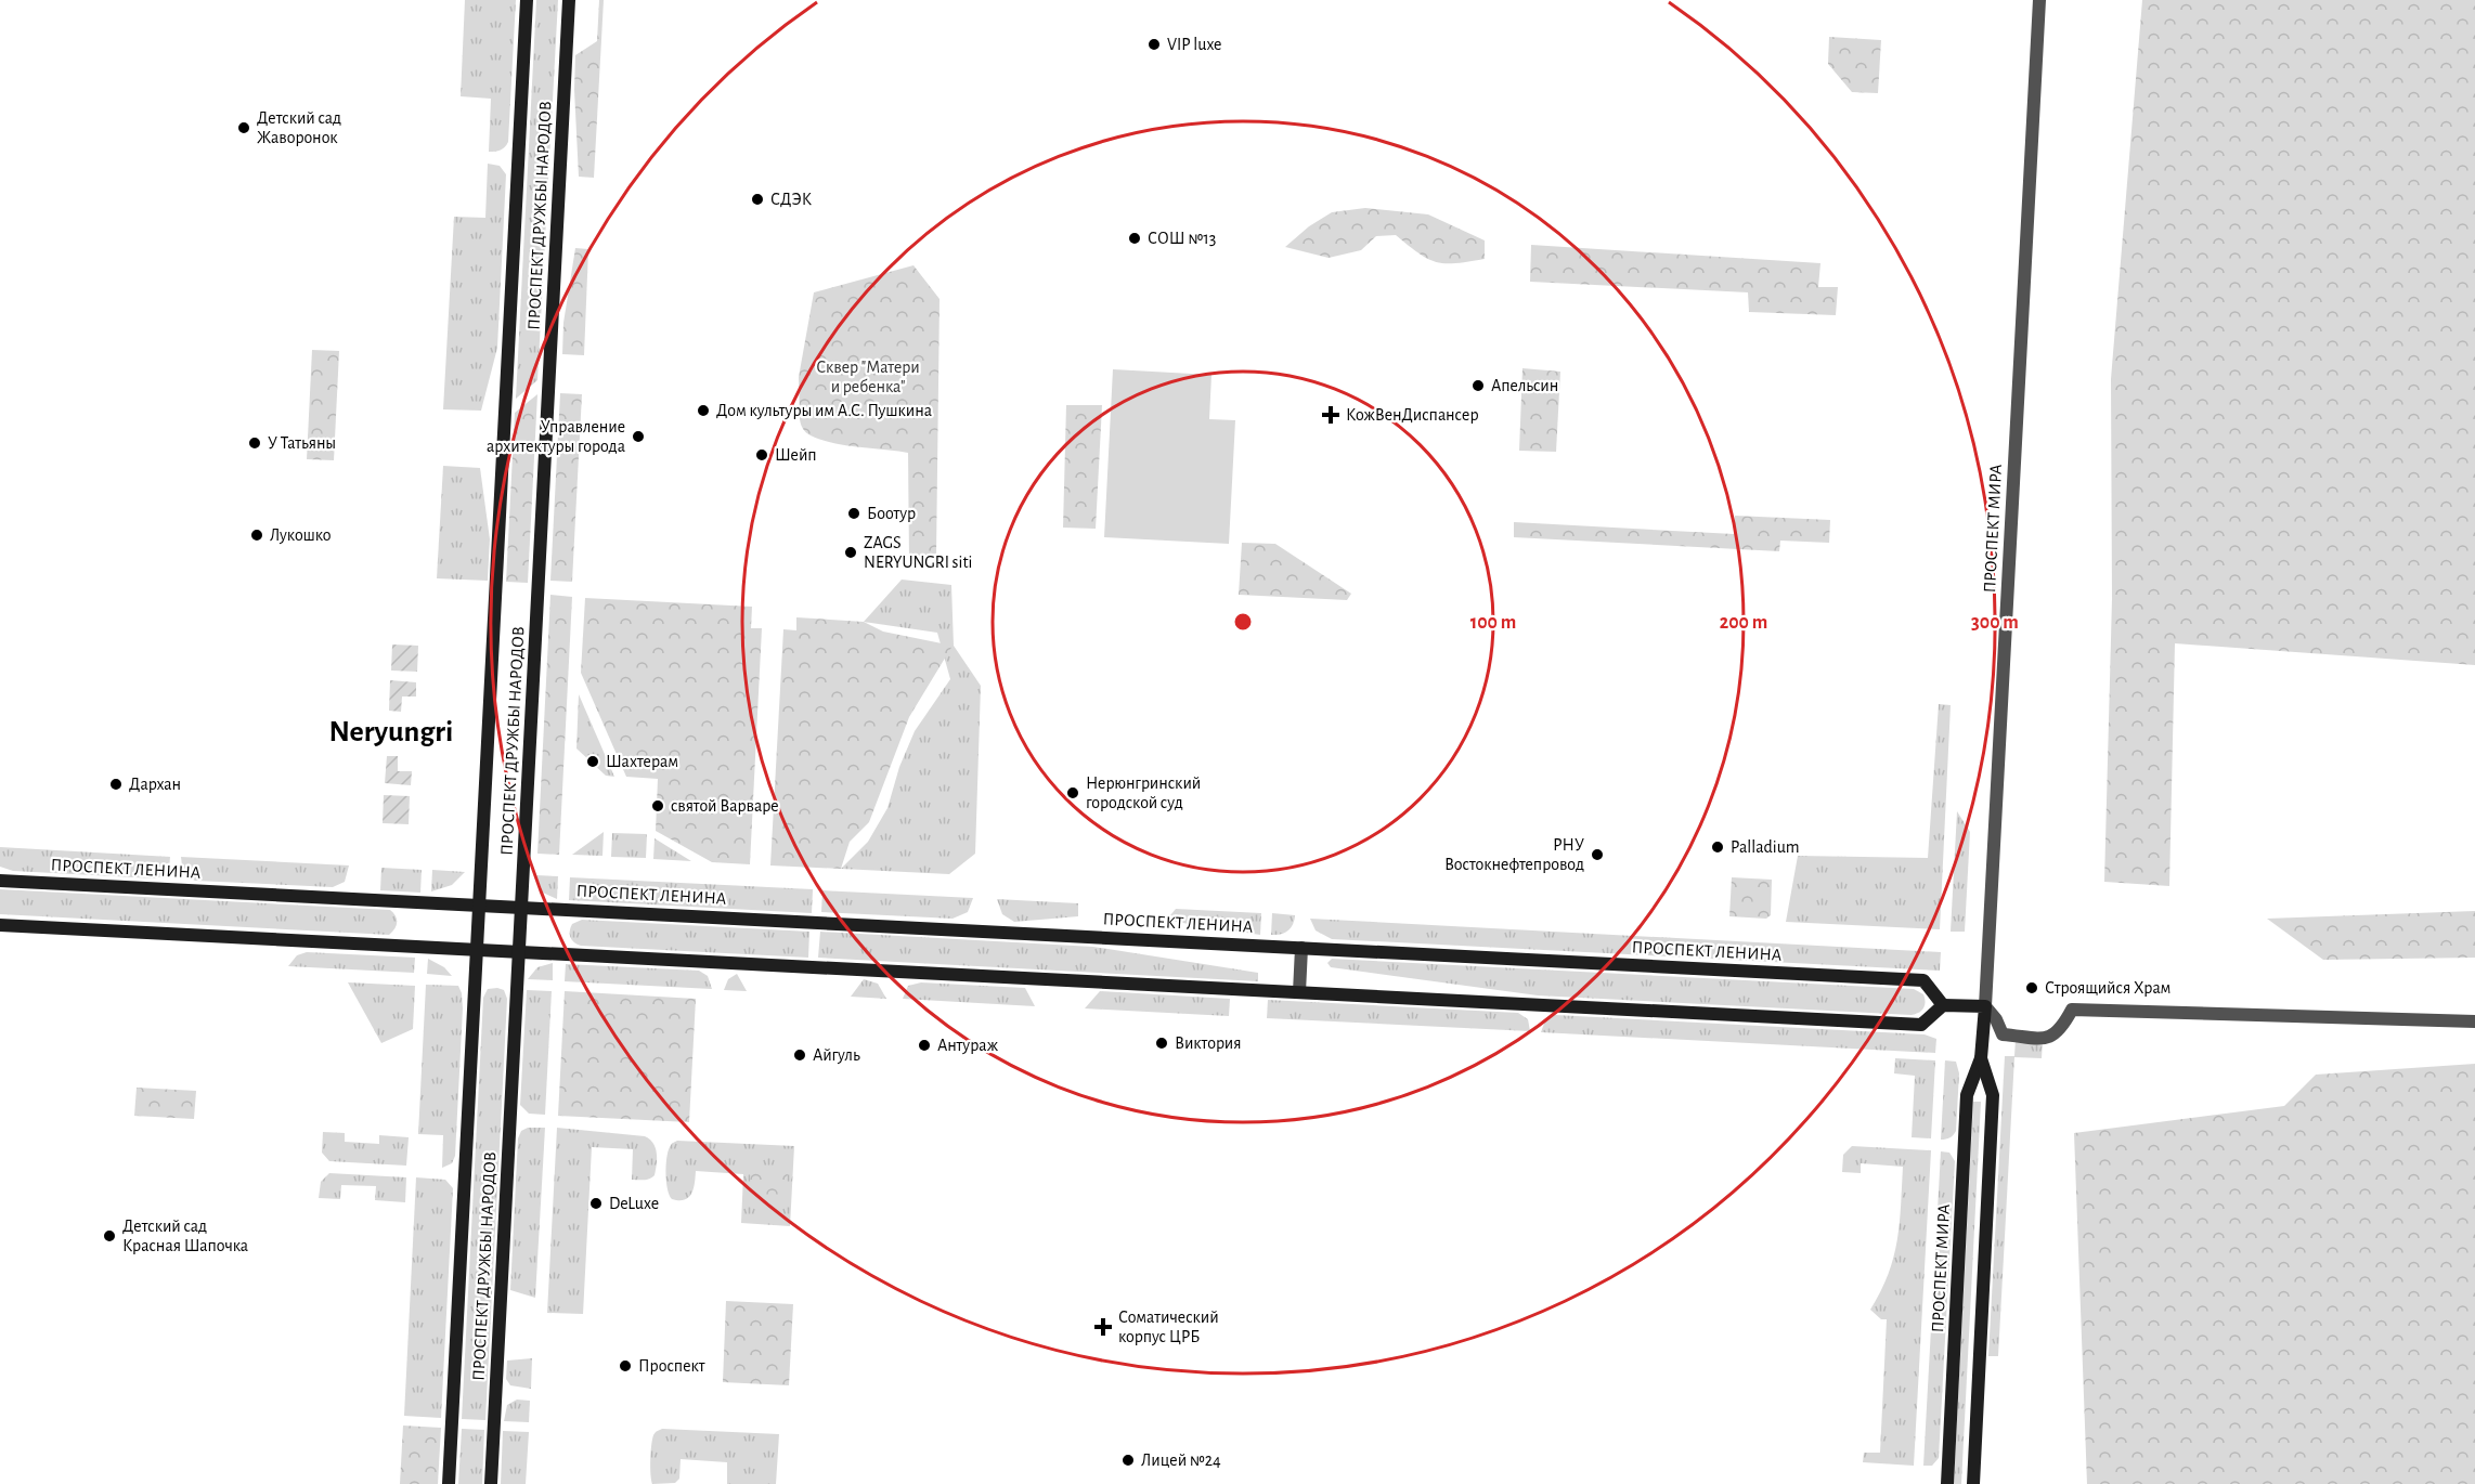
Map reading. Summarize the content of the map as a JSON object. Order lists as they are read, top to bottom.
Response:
{
  "streets": {
    "street": ["ПРОСПЕКТ ДРУЖБЫ НАРОДОВ", "ПРОСПЕКТ МИРА", "ПРОСПЕКТ ЛЕНИНА"]
  },
  "crossings": [
    ["ПРОСПЕКТ ДРУЖБЫ НАРОДОВ", "ПРОСПЕКТ ЛЕНИНА"]
  ],
  "districts": ["Neryungri"],
  "parks": ["Сквер \"Матери и ребенка\""],
  "places": {
    "other": [
      "VIP luxe",
      "Детский сад Жаворонок",
      "СДЭК",
      "СОШ №13",
      "Апельсин",
      "Дом культуры им А.С. Пушкина",
      "Управление архитектуры города",
      "У Татьяны",
      "Шейп",
      "Боотур",
      "Лукошко",
      "ZAGS NERYUNGRI siti",
      "Шахтерам",
      "Дархан",
      "Нерюнгринский городской суд",
      "святой Варваре",
      "Palladium",
      "РНУ Востокнефтепровод",
      "Строящийся Храм",
      "Виктория",
      "Антураж",
      "Айгуль",
      "DeLuxe",
      "Детский сад Красная Шапочка",
      "Проспект",
      "Лицей №24"
    ],
    "health": ["КожВенДиспансер", "Соматический корпус ЦРБ"]
  },
  "rings": ["100 m", "200 m", "300 m"]
}
